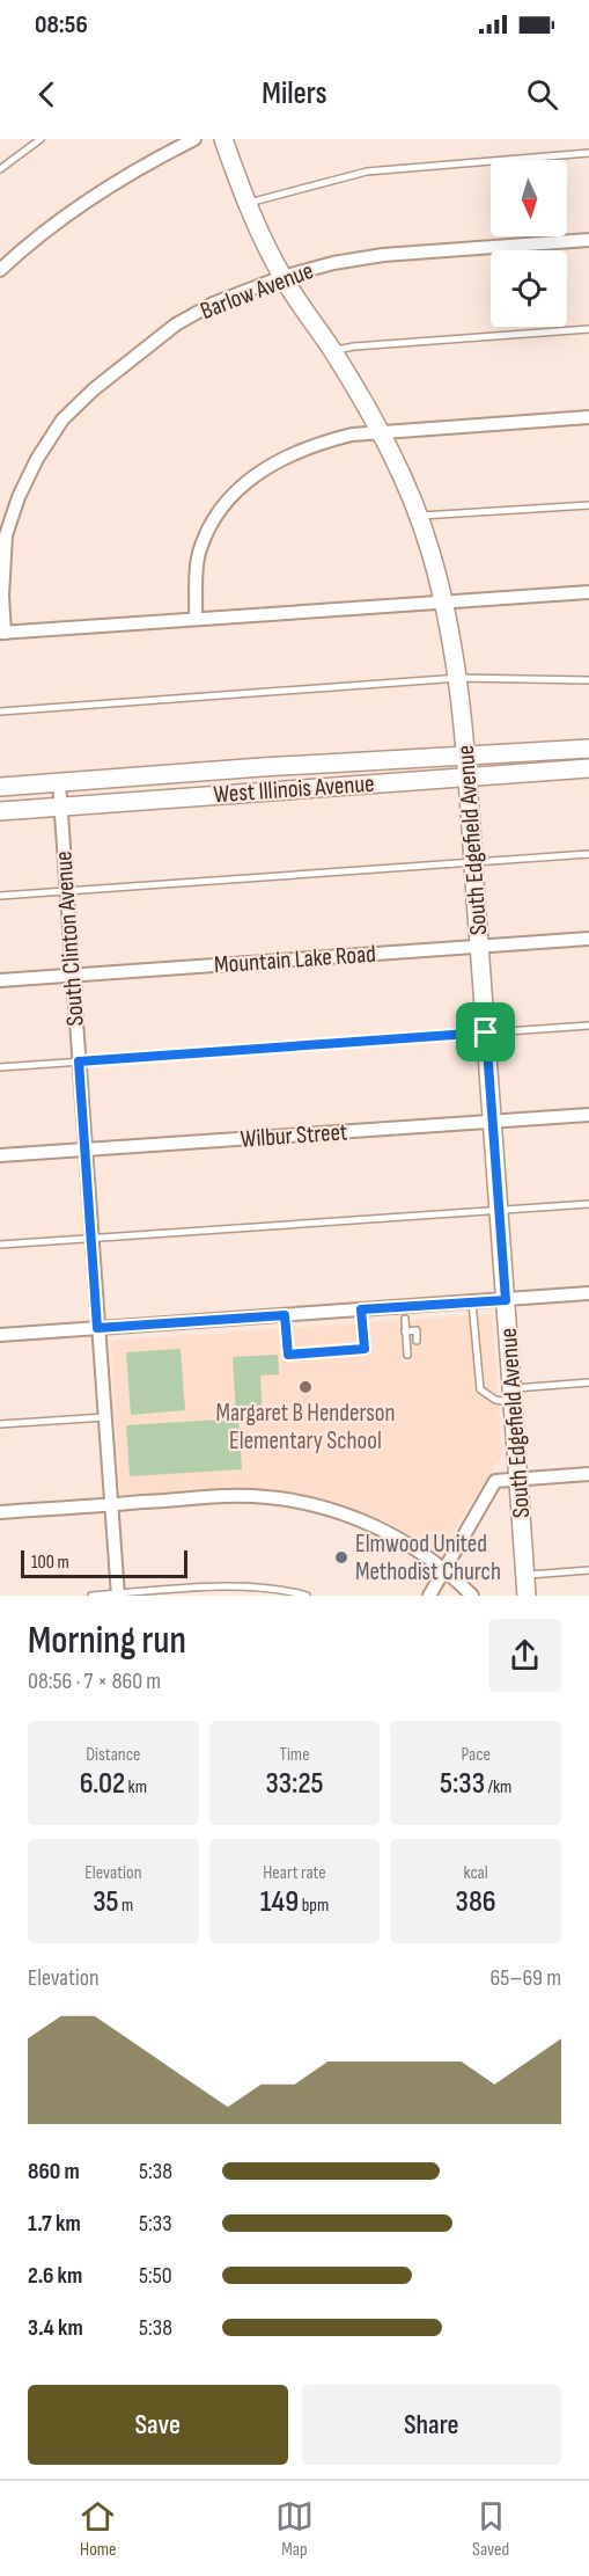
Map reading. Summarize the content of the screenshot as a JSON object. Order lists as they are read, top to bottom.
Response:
{
  "streets": {
    "street": [
      "Barlow Avenue",
      "West Illinois Avenue",
      "South Edgefield Avenue",
      "South Clinton Avenue",
      "Mountain Lake Road",
      "Wilbur Street"
    ]
  },
  "crossings": [
    ["Barlow Avenue", "South Edgefield Avenue"],
    ["West Illinois Avenue", "South Edgefield Avenue"],
    ["West Illinois Avenue", "South Clinton Avenue"],
    ["South Edgefield Avenue", "Mountain Lake Road"],
    ["South Edgefield Avenue", "Wilbur Street"],
    ["South Clinton Avenue", "Mountain Lake Road"],
    ["South Clinton Avenue", "Wilbur Street"]
  ],
  "places": ["Margaret B Henderson Elementary School", "Elmwood United Methodist Church"],
  "scale_bar": "100 m",
  "north": "bottom",
  "page": {
    "status": "08:56",
    "header": "Milers",
    "scale": "100 m",
    "heading": ["Morning run", "08:56 · 7 × 860 m"],
    "stats": [
      ["Distance", "6.02 km"],
      ["Time", "33:25"],
      ["Pace", "5:33 /km"],
      ["Elevation", "35 m"],
      ["Heart rate", "149 bpm"],
      ["kcal", "386"]
    ],
    "chart": ["Elevation", "65–69 m"],
    "list": [
      {
        "name": "860 m",
        "note": "5:38"
      },
      {
        "name": "1.7 km",
        "note": "5:33"
      },
      {
        "name": "2.6 km",
        "note": "5:50"
      },
      {
        "name": "3.4 km",
        "note": "5:38"
      }
    ],
    "buttons": ["Save", "Share"],
    "tabs": ["Home", "Map", "Saved"]
  }
}
